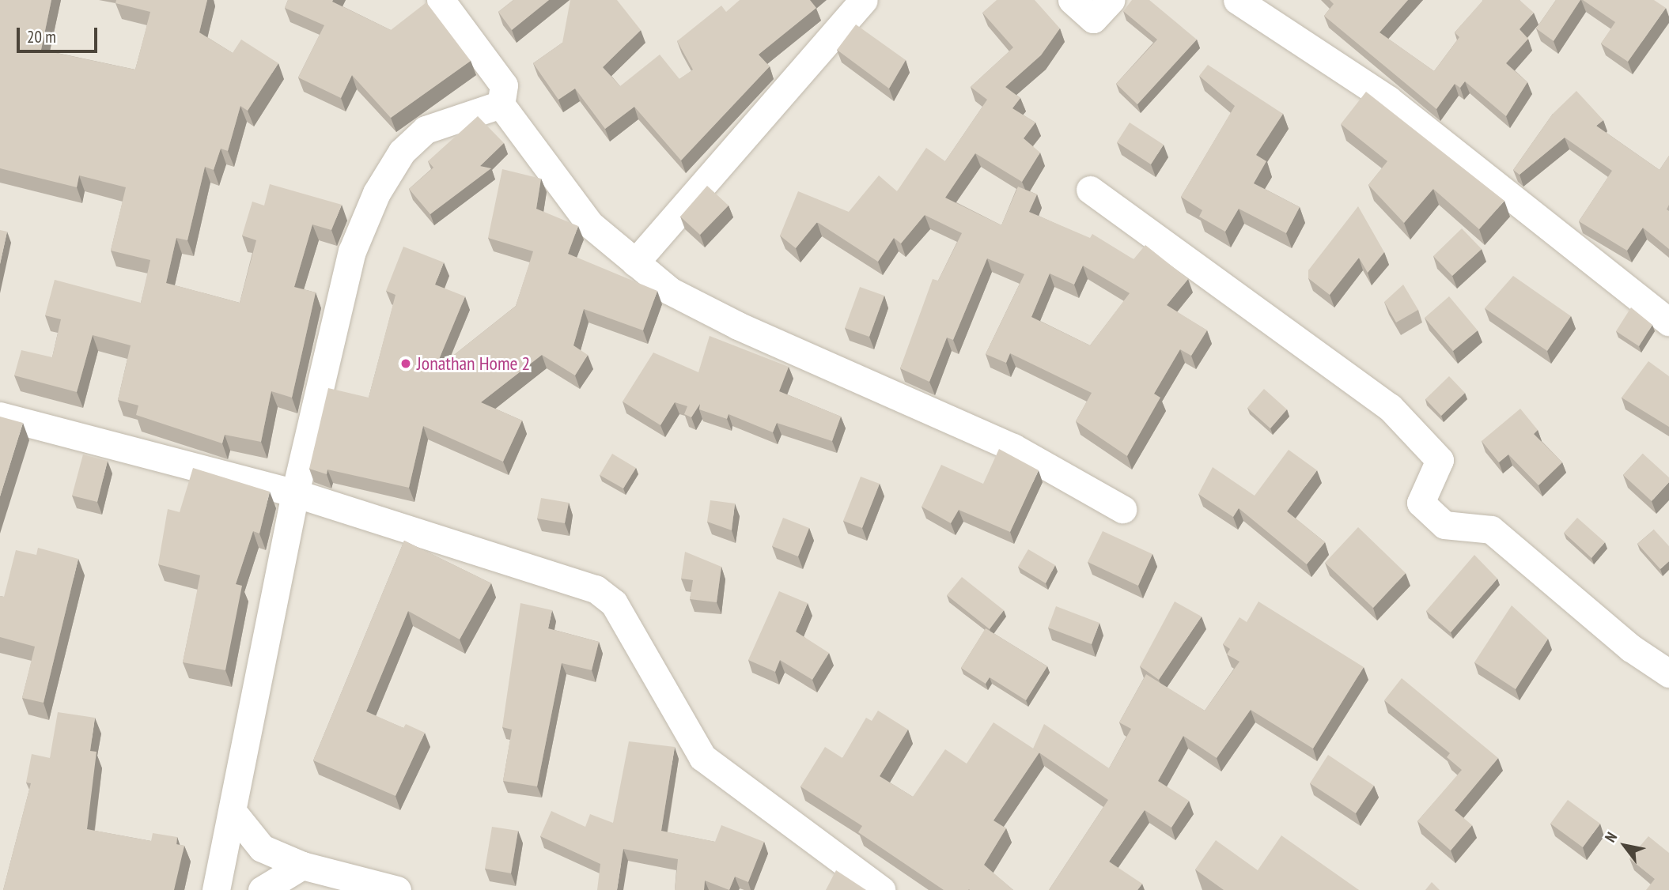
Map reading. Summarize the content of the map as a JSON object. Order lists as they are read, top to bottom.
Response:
{
  "places": ["Jonathan Home 2"],
  "scale_bar": "20 m",
  "north": "top left"
}
